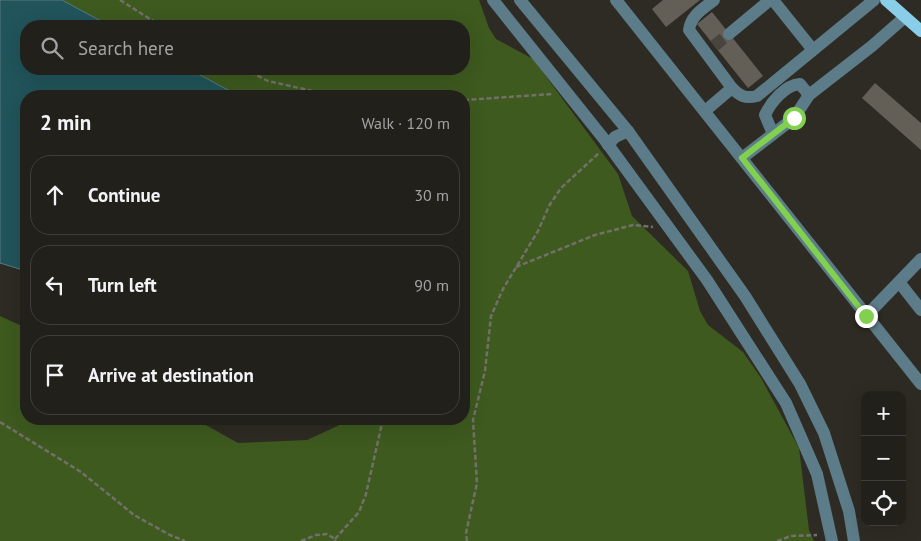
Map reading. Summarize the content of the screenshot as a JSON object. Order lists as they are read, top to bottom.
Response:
{
  "page": {
    "search": "Search here",
    "heading": ["2 min", "Walk · 120 m"],
    "list": [
      ["Continue", "30 m"],
      ["Turn left", "90 m"],
      "Arrive at destination"
    ],
    "map_buttons": ["+", "−"]
  }
}
